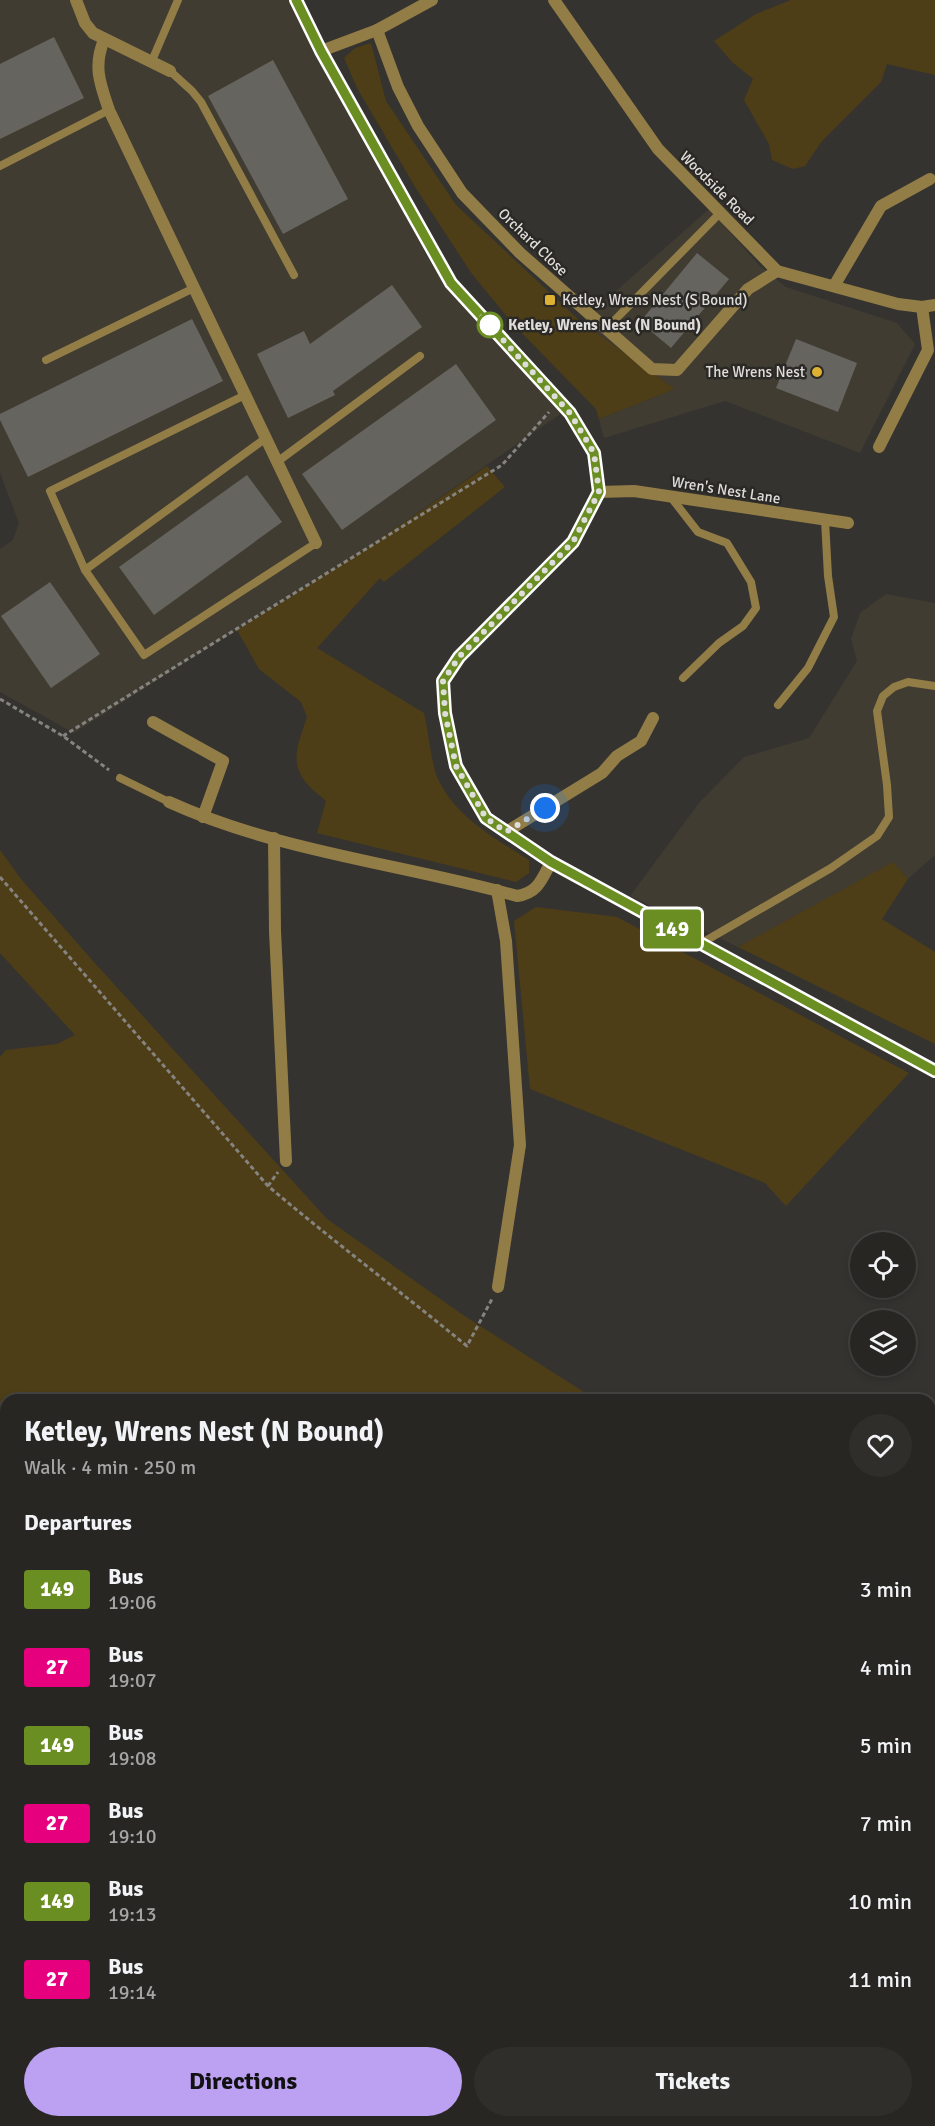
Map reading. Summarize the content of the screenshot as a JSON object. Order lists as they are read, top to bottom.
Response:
{
  "streets": {
    "street": ["Woodside Road", "Orchard Close", "Wren's Nest Lane"]
  },
  "crossings": [
    ["Woodside Road", "Orchard Close"]
  ],
  "places": {
    "transit": ["Ketley, Wrens Nest (S Bound)"],
    "other": ["Ketley, Wrens Nest (N Bound)", "The Wrens Nest"]
  },
  "lines": ["bus line 149"],
  "page": {
    "on_map": "149",
    "heading": [
      ["Ketley, Wrens Nest (N Bound)", "Walk · 4 min · 250 m"],
      "Departures"
    ],
    "list": [
      {
        "mark": "149",
        "name": "Bus",
        "note": "19:06",
        "value": "3 min"
      },
      {
        "mark": "27",
        "name": "Bus",
        "note": "19:07",
        "value": "4 min"
      },
      {
        "mark": "149",
        "name": "Bus",
        "note": "19:08",
        "value": "5 min"
      },
      {
        "mark": "27",
        "name": "Bus",
        "note": "19:10",
        "value": "7 min"
      },
      {
        "mark": "149",
        "name": "Bus",
        "note": "19:13",
        "value": "10 min"
      },
      {
        "mark": "27",
        "name": "Bus",
        "note": "19:14",
        "value": "11 min"
      }
    ],
    "buttons": ["Directions", "Tickets"]
  }
}
